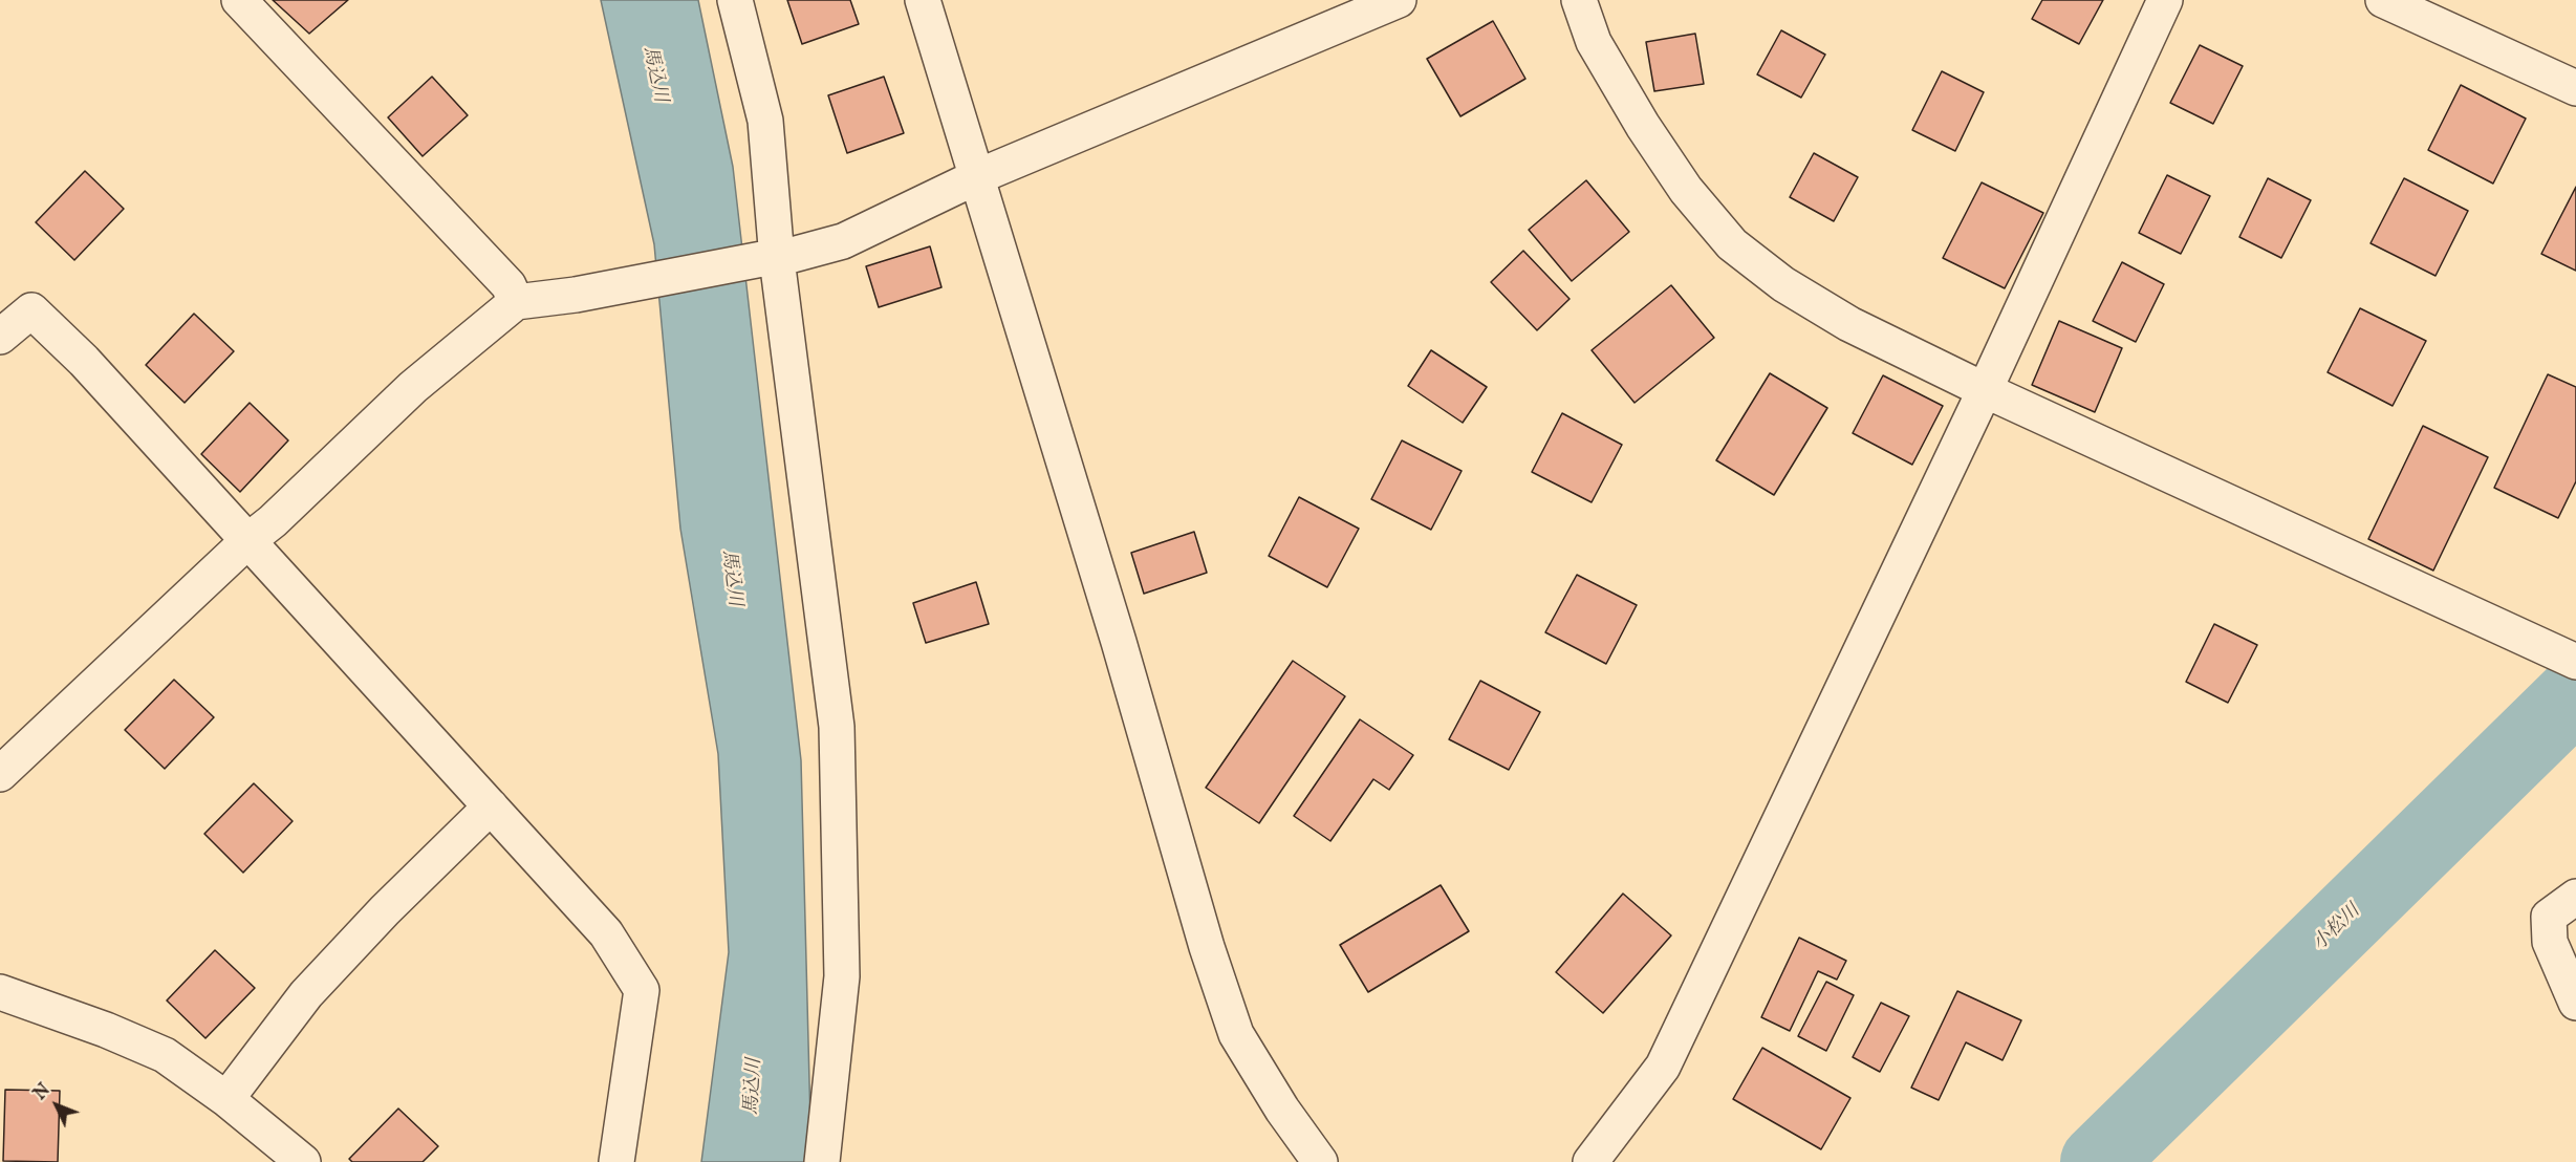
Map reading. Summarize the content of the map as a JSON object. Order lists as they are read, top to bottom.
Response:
{
  "water": ["馬込川", "小松川"],
  "north": "top left"
}
